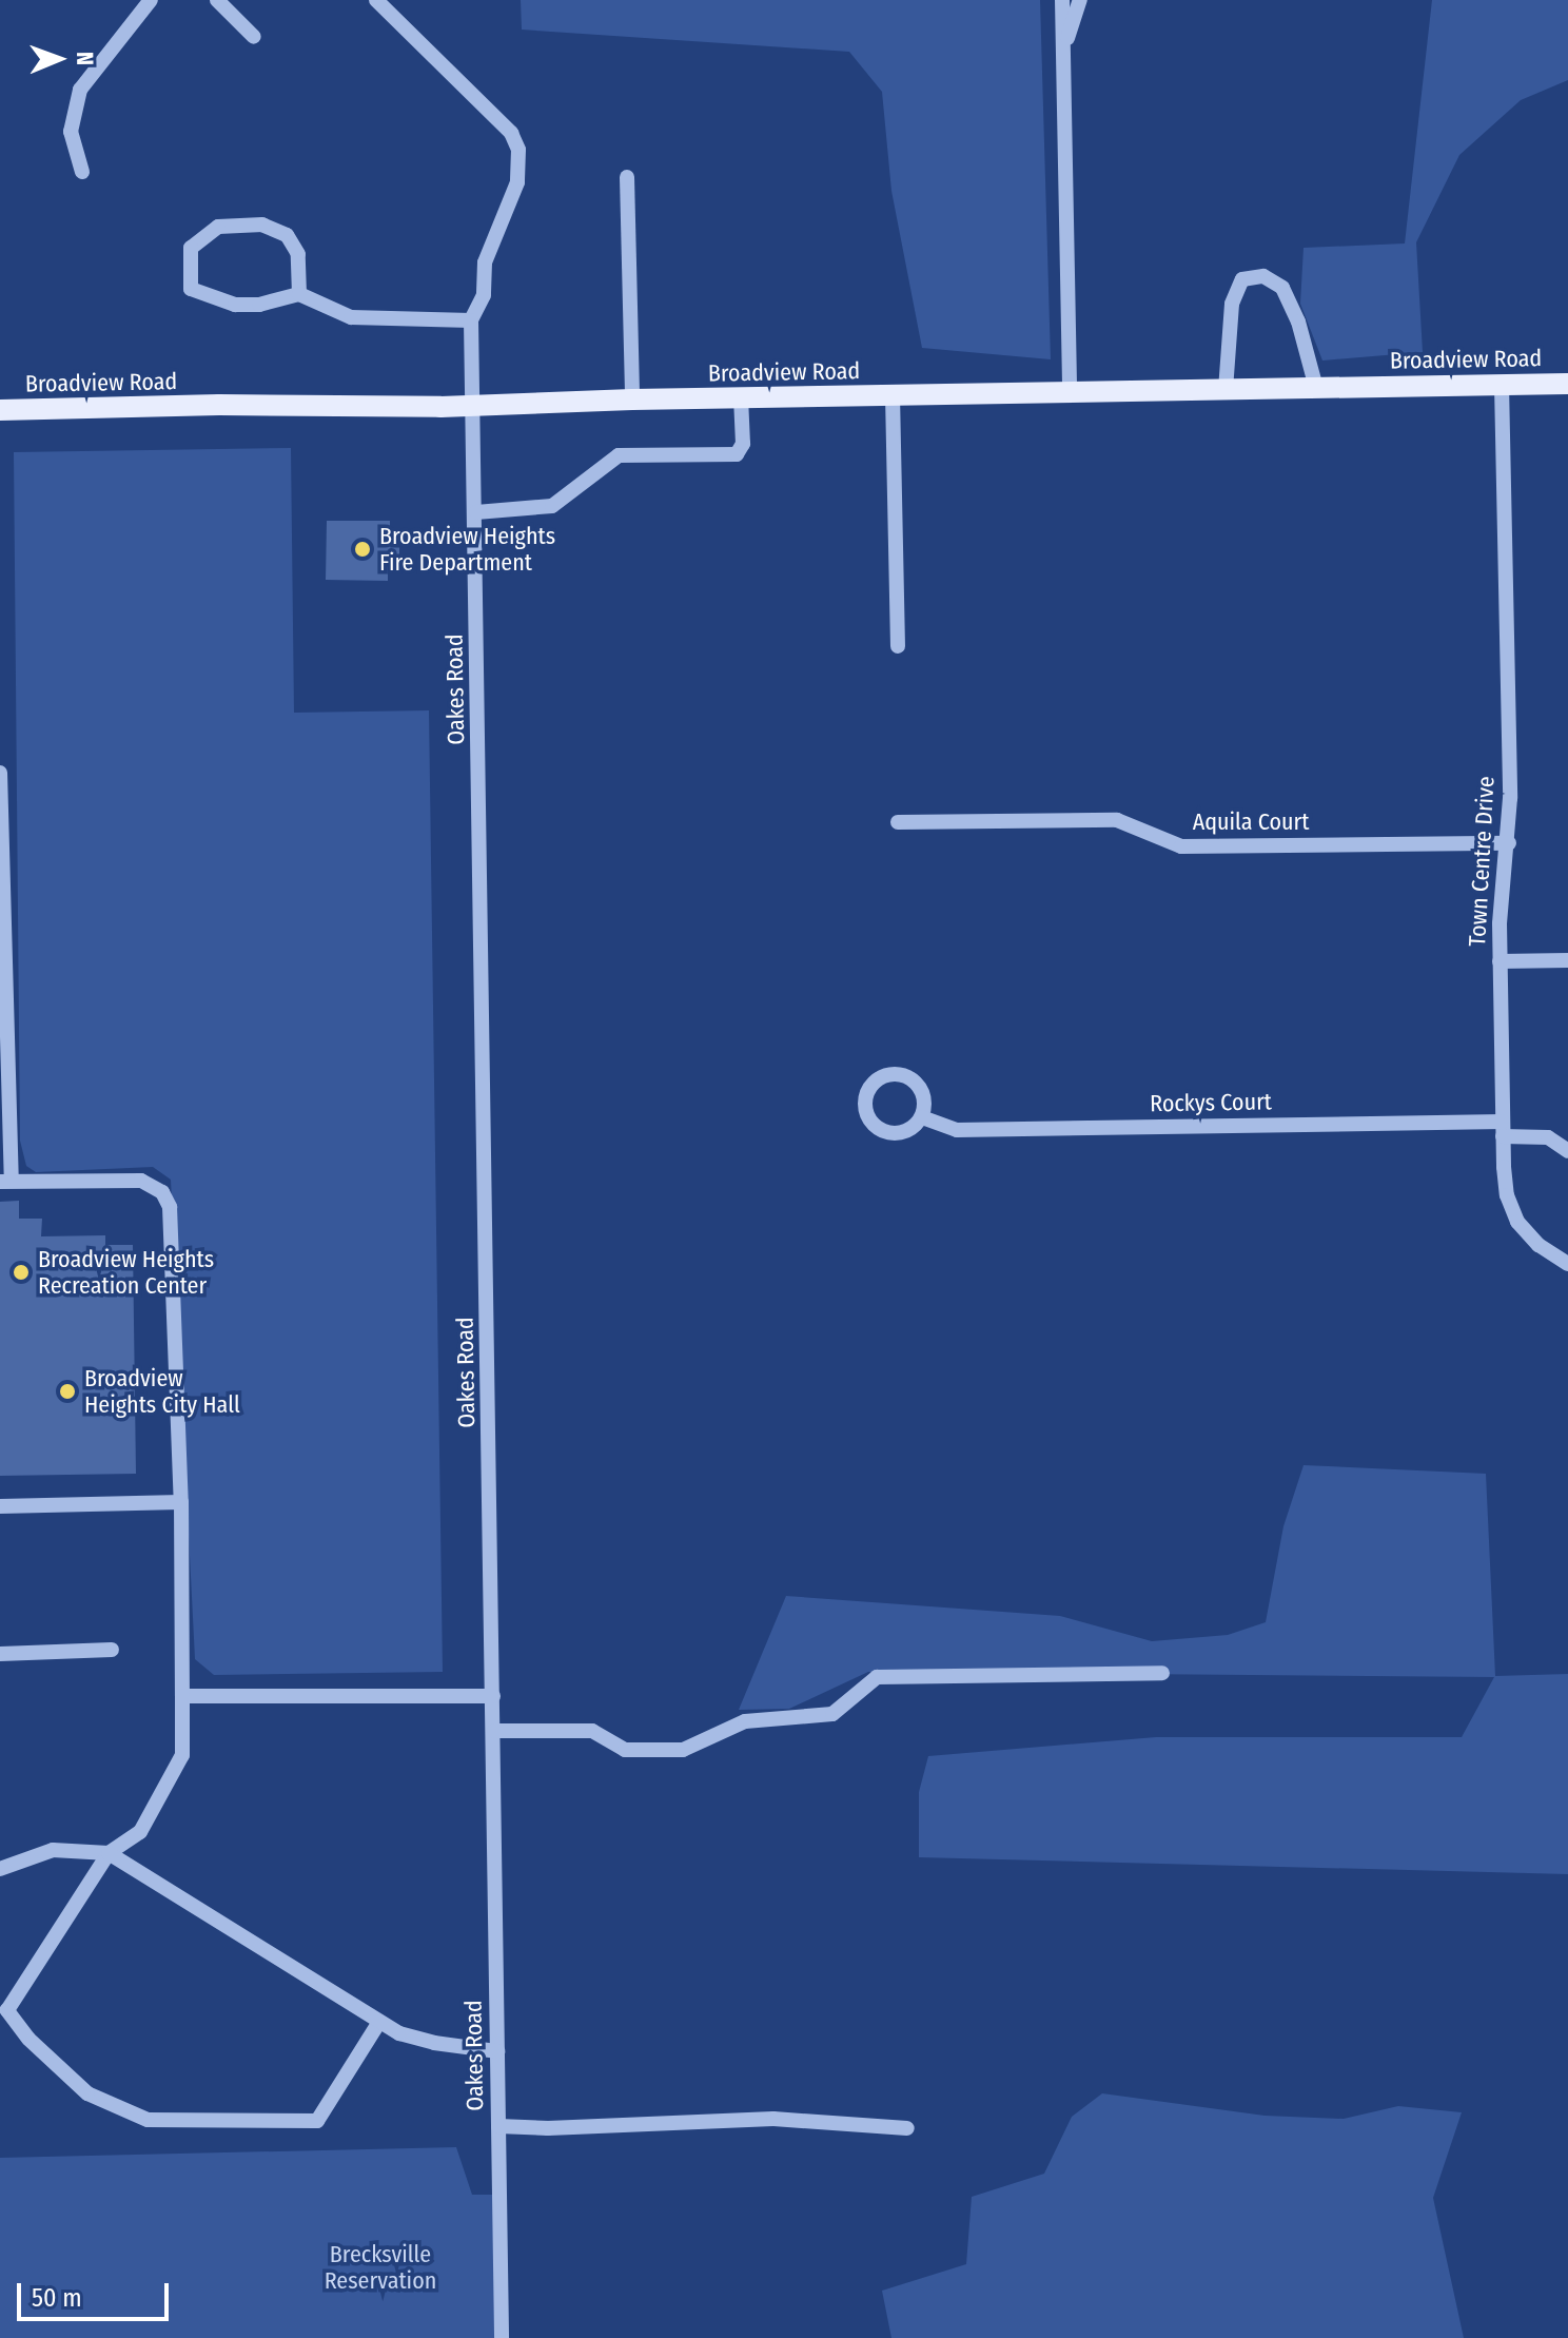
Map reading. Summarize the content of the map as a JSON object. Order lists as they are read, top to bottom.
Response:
{
  "streets": {
    "main road": ["Broadview Road"],
    "street": [
      "Oakes Road",
      "Aquila Court",
      "Town Centre Drive",
      "Rockys Court"
    ]
  },
  "crossings": [
    ["Broadview Road", "Oakes Road"],
    ["Broadview Road", "Town Centre Drive"],
    ["Aquila Court", "Town Centre Drive"],
    ["Town Centre Drive", "Rockys Court"]
  ],
  "parks": ["Brecksville Reservation"],
  "places": ["Broadview Heights Fire Department", "Broadview Heights Recreation Center", "Broadview Heights City Hall"],
  "scale_bar": "50 m",
  "north": "right"
}
